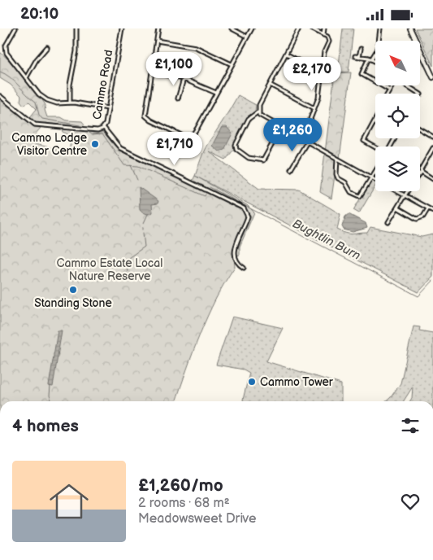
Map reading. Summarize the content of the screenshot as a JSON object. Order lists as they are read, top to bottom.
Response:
{
  "streets": {
    "street": ["Cammo Road"]
  },
  "water": ["Bughtlin Burn"],
  "parks": ["Cammo Estate Local Nature Reserve"],
  "places": ["Cammo Lodge Visitor Centre", "Standing Stone", "Cammo Tower"],
  "north": "top left",
  "page": {
    "status": "20:10",
    "price": [
      "£1,100",
      "£2,170",
      "£1,260",
      "£1,710"
    ],
    "heading": "4 homes",
    "list": [
      {
        "name": "£1,260/mo",
        "note": "2 rooms · 68 m² · Meadowsweet Drive"
      }
    ]
  }
}
